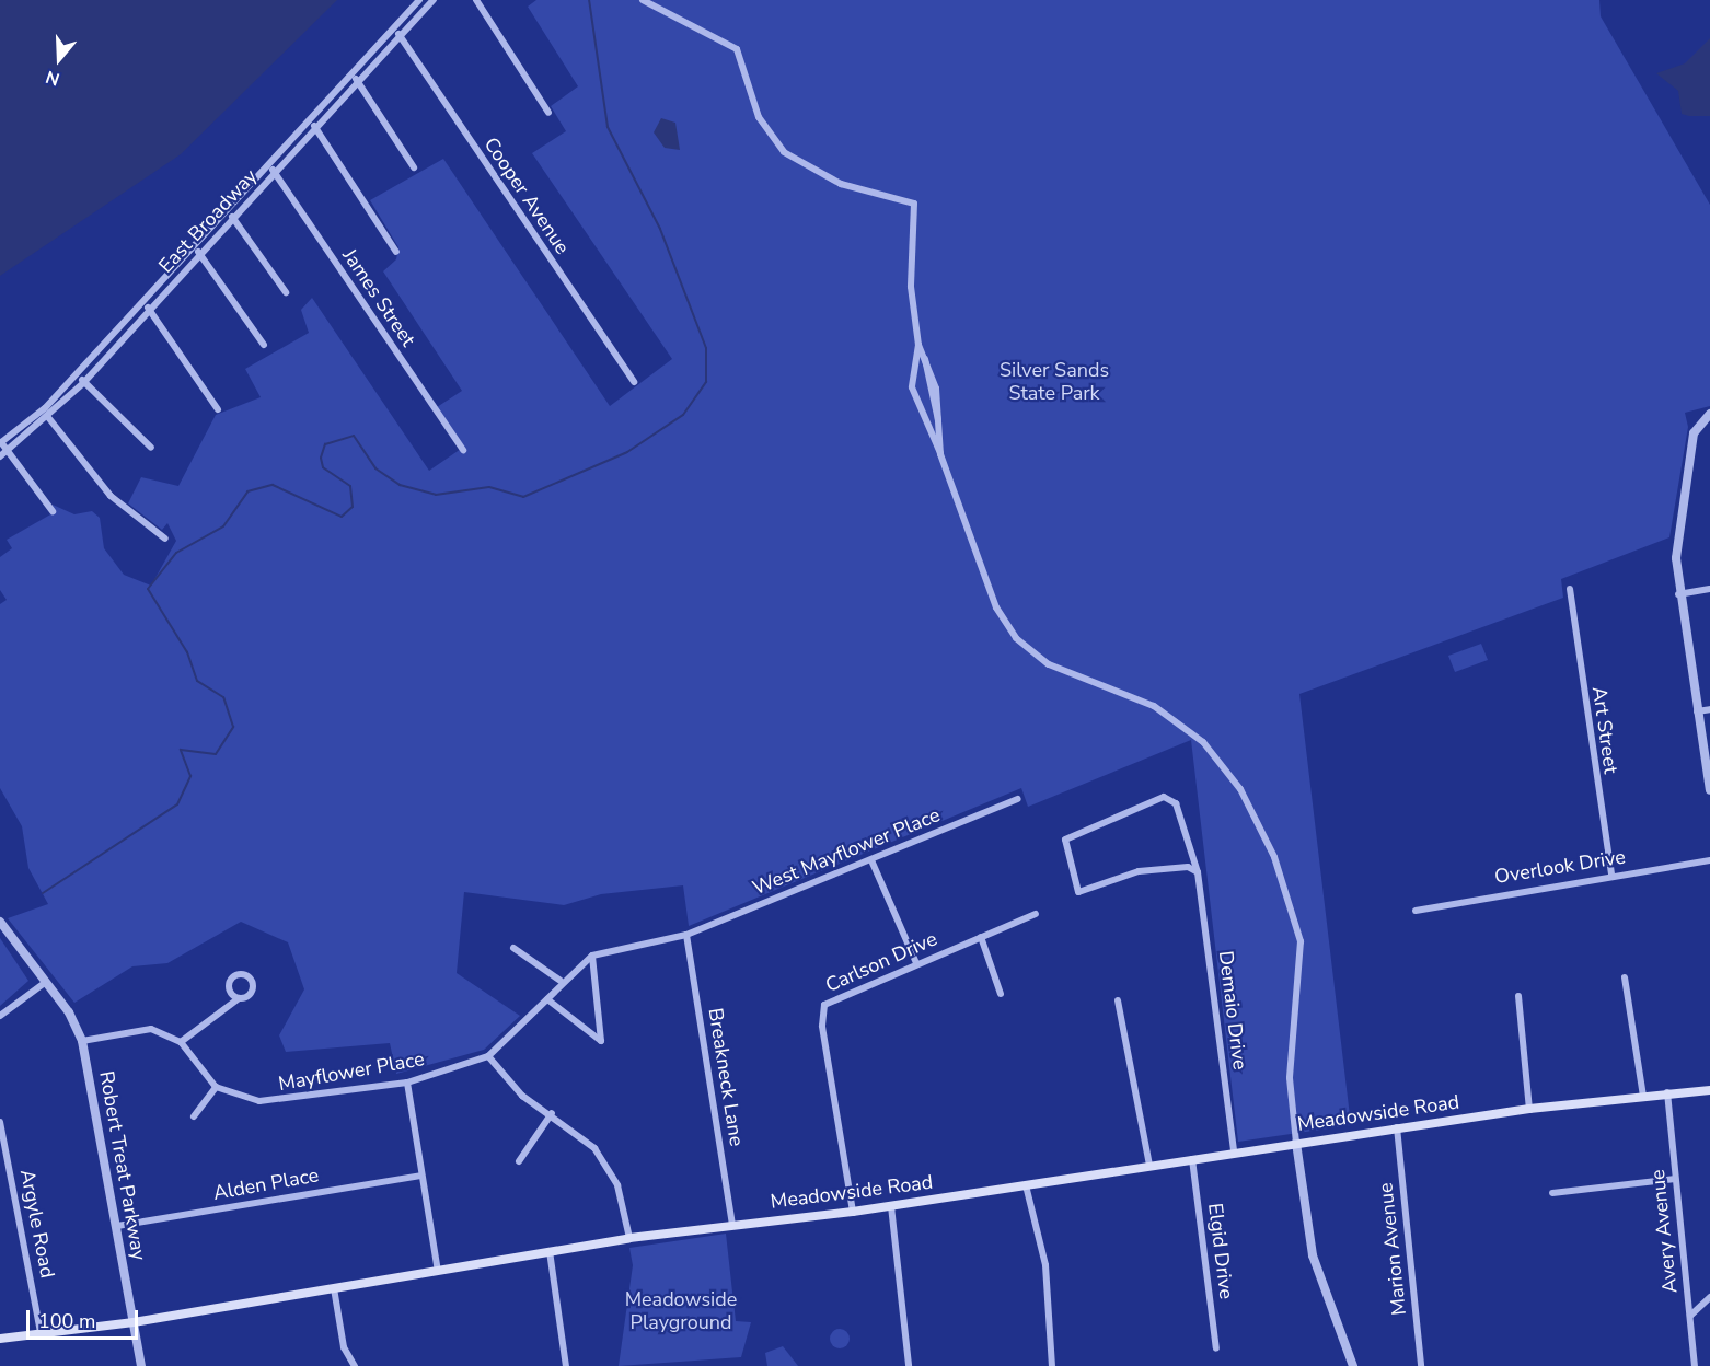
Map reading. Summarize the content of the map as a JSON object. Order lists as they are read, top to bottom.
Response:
{
  "streets": {
    "main road": ["Meadowside Road"],
    "street": [
      "Cooper Avenue",
      "East Broadway",
      "James Street",
      "Art Street",
      "West Mayflower Place",
      "Overlook Drive",
      "Carlson Drive",
      "Demaio Drive",
      "Mayflower Place",
      "Breakneck Lane",
      "Robert Treat Parkway",
      "Alden Place",
      "Argyle Road",
      "Avery Avenue",
      "Marion Avenue",
      "Elgid Drive"
    ]
  },
  "crossings": [
    ["Cooper Avenue", "East Broadway"],
    ["East Broadway", "James Street"],
    ["Art Street", "Overlook Drive"],
    ["West Mayflower Place", "Mayflower Place"],
    ["West Mayflower Place", "Breakneck Lane"],
    ["Carlson Drive", "Meadowside Road"],
    ["Demaio Drive", "Meadowside Road"],
    ["Mayflower Place", "Breakneck Lane"],
    ["Breakneck Lane", "Meadowside Road"],
    ["Meadowside Road", "Robert Treat Parkway"],
    ["Meadowside Road", "Argyle Road"],
    ["Meadowside Road", "Avery Avenue"],
    ["Meadowside Road", "Marion Avenue"],
    ["Meadowside Road", "Elgid Drive"],
    ["Robert Treat Parkway", "Alden Place"]
  ],
  "parks": ["Silver Sands State Park", "Meadowside Playground"],
  "scale_bar": "100 m",
  "north": "bottom"
}
